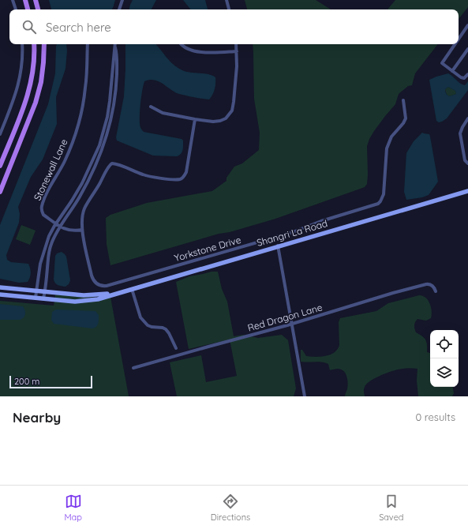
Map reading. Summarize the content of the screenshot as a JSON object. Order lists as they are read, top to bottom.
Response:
{
  "streets": {
    "street": [
      "Stonewall Lane",
      "Shangri La Road",
      "Yorkstone Drive",
      "Red Dragon Lane"
    ]
  },
  "scale_bar": "200 m",
  "page": {
    "search": "Search here",
    "scale": "200 m",
    "heading": ["Nearby", "0 results"],
    "nav": ["Map", "Directions", "Saved"]
  }
}
